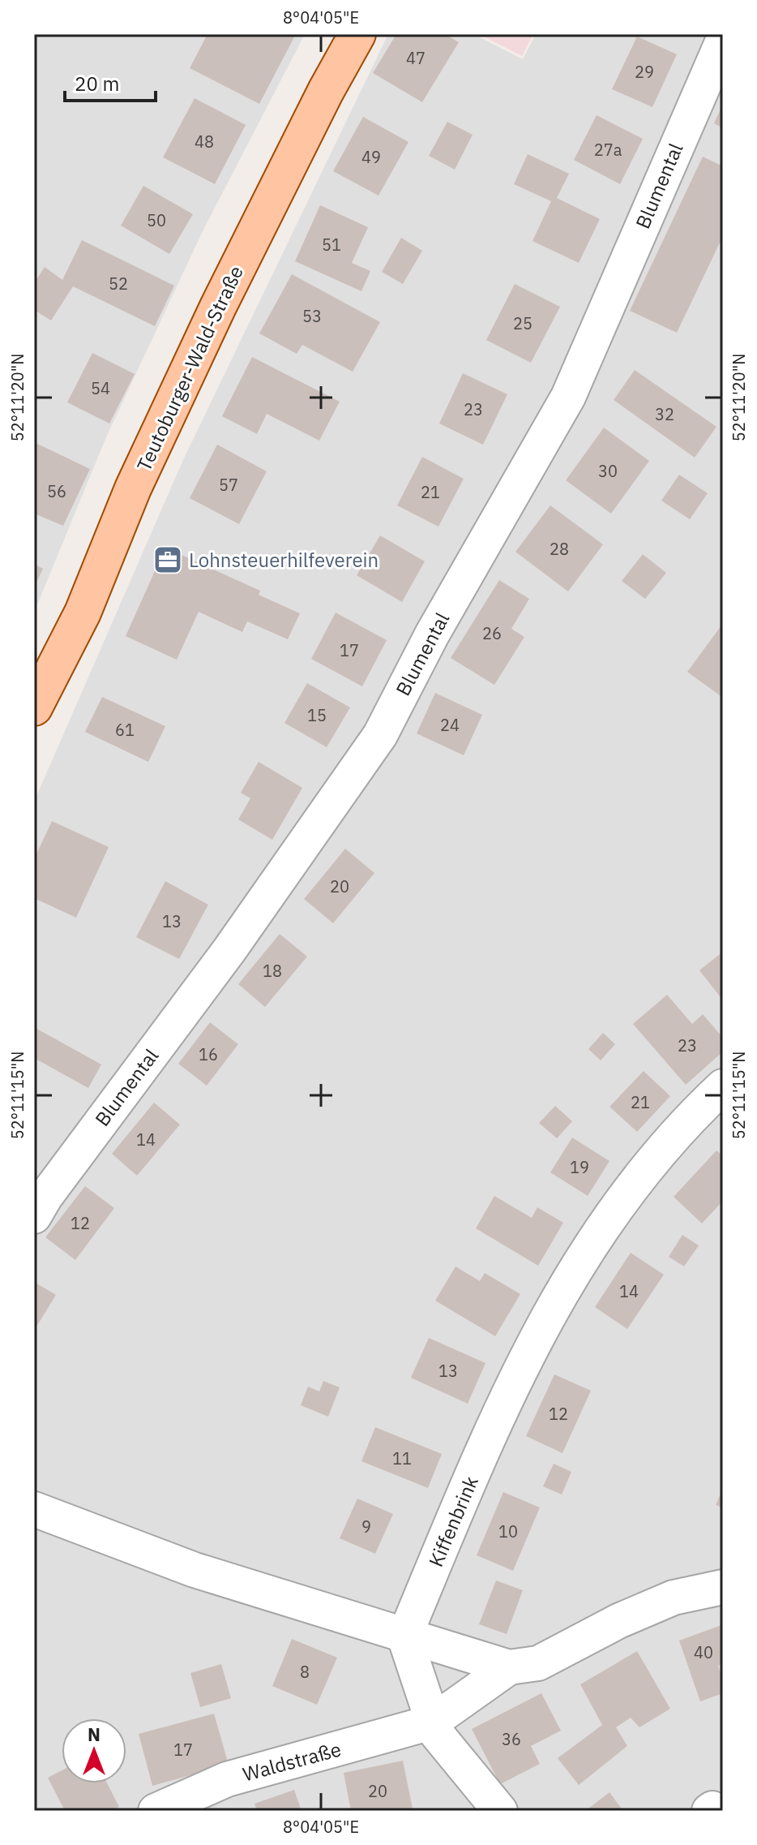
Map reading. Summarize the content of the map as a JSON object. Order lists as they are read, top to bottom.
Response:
{
  "streets": {
    "main road": ["Teutoburger-Wald-Straße"],
    "street": ["Blumental", "Kiffenbrink", "Waldstraße"]
  },
  "crossings": [
    ["Kiffenbrink", "Waldstraße"]
  ],
  "places": {
    "office": ["Lohnsteuerhilfeverein"]
  },
  "house_numbers": [
    "47",
    "29",
    "48",
    "27a",
    "49",
    "50",
    "51",
    "52",
    "53",
    "25",
    "54",
    "23",
    "32",
    "30",
    "57",
    "56",
    "21",
    "28",
    "26",
    "17",
    "15",
    "24",
    "61",
    "20",
    "13",
    "18",
    "23",
    "16",
    "21",
    "14",
    "19",
    "12",
    "14",
    "13",
    "12",
    "11",
    "9",
    "10",
    "40",
    "8",
    "36",
    "17",
    "20"
  ],
  "scale_bar": "20 m",
  "north": "top",
  "coordinates": ["8°04'05\"E", "52°11'20\"N", "52°11'15\"N"]
}
